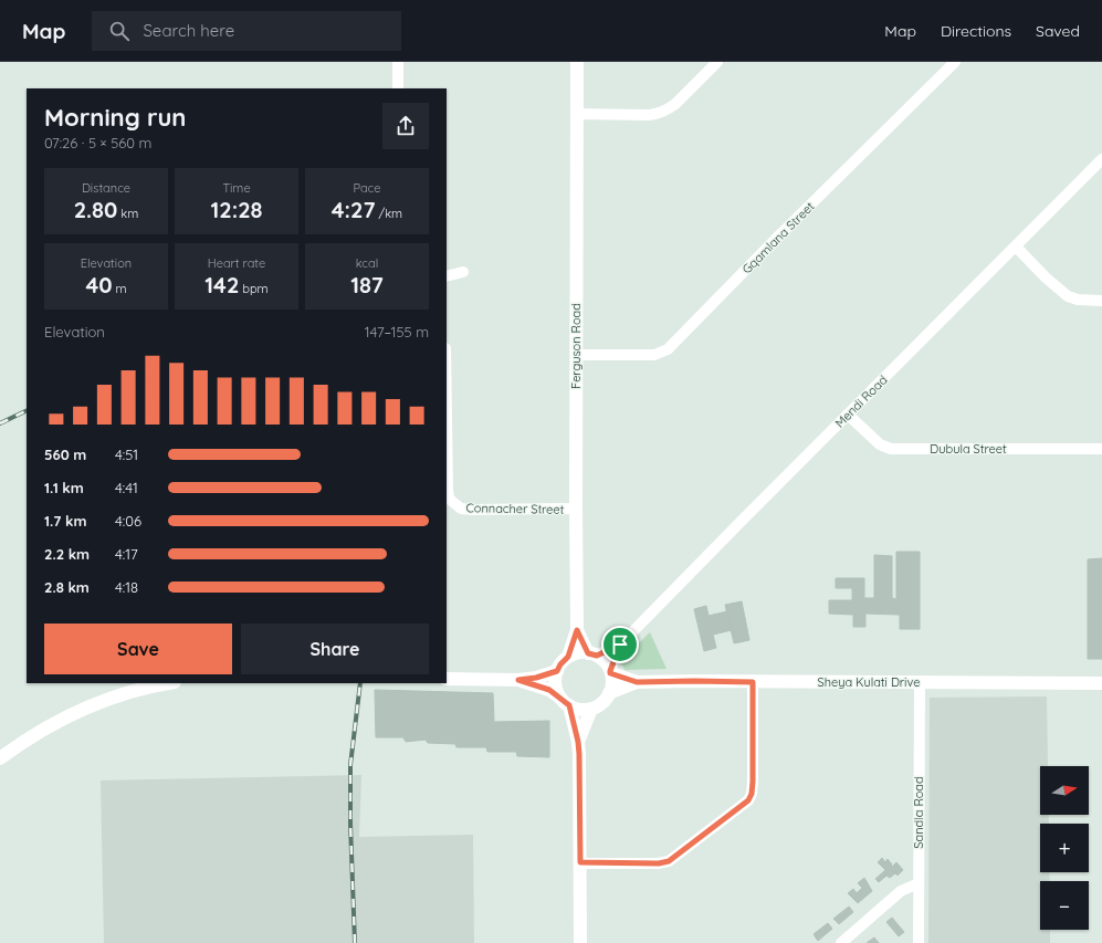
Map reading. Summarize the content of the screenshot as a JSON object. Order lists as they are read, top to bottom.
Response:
{
  "streets": {
    "street": [
      "Gqamlana Street",
      "Ferguson Road",
      "Mendi Road",
      "Dubula Street",
      "Connacher Street",
      "Sheya Kulati Drive",
      "Sandla Road"
    ]
  },
  "crossings": [
    ["Gqamlana Street", "Ferguson Road"],
    ["Ferguson Road", "Mendi Road"],
    ["Ferguson Road", "Connacher Street"],
    ["Ferguson Road", "Sheya Kulati Drive"],
    ["Mendi Road", "Dubula Street"],
    ["Mendi Road", "Sheya Kulati Drive"],
    ["Sheya Kulati Drive", "Sandla Road"]
  ],
  "north": "right",
  "page": {
    "header": "Map",
    "search": "Search here",
    "nav": ["Map", "Directions", "Saved"],
    "heading": ["Morning run", "07:26 · 5 × 560 m"],
    "stats": [
      ["Distance", "2.80 km"],
      ["Time", "12:28"],
      ["Pace", "4:27 /km"],
      ["Elevation", "40 m"],
      ["Heart rate", "142 bpm"],
      ["kcal", "187"]
    ],
    "chart": ["Elevation", "147–155 m"],
    "list": [
      {
        "name": "560 m",
        "note": "4:51"
      },
      {
        "name": "1.1 km",
        "note": "4:41"
      },
      {
        "name": "1.7 km",
        "note": "4:06"
      },
      {
        "name": "2.2 km",
        "note": "4:17"
      },
      {
        "name": "2.8 km",
        "note": "4:18"
      }
    ],
    "buttons": ["Save", "Share"],
    "map_buttons": ["+", "−"]
  }
}
